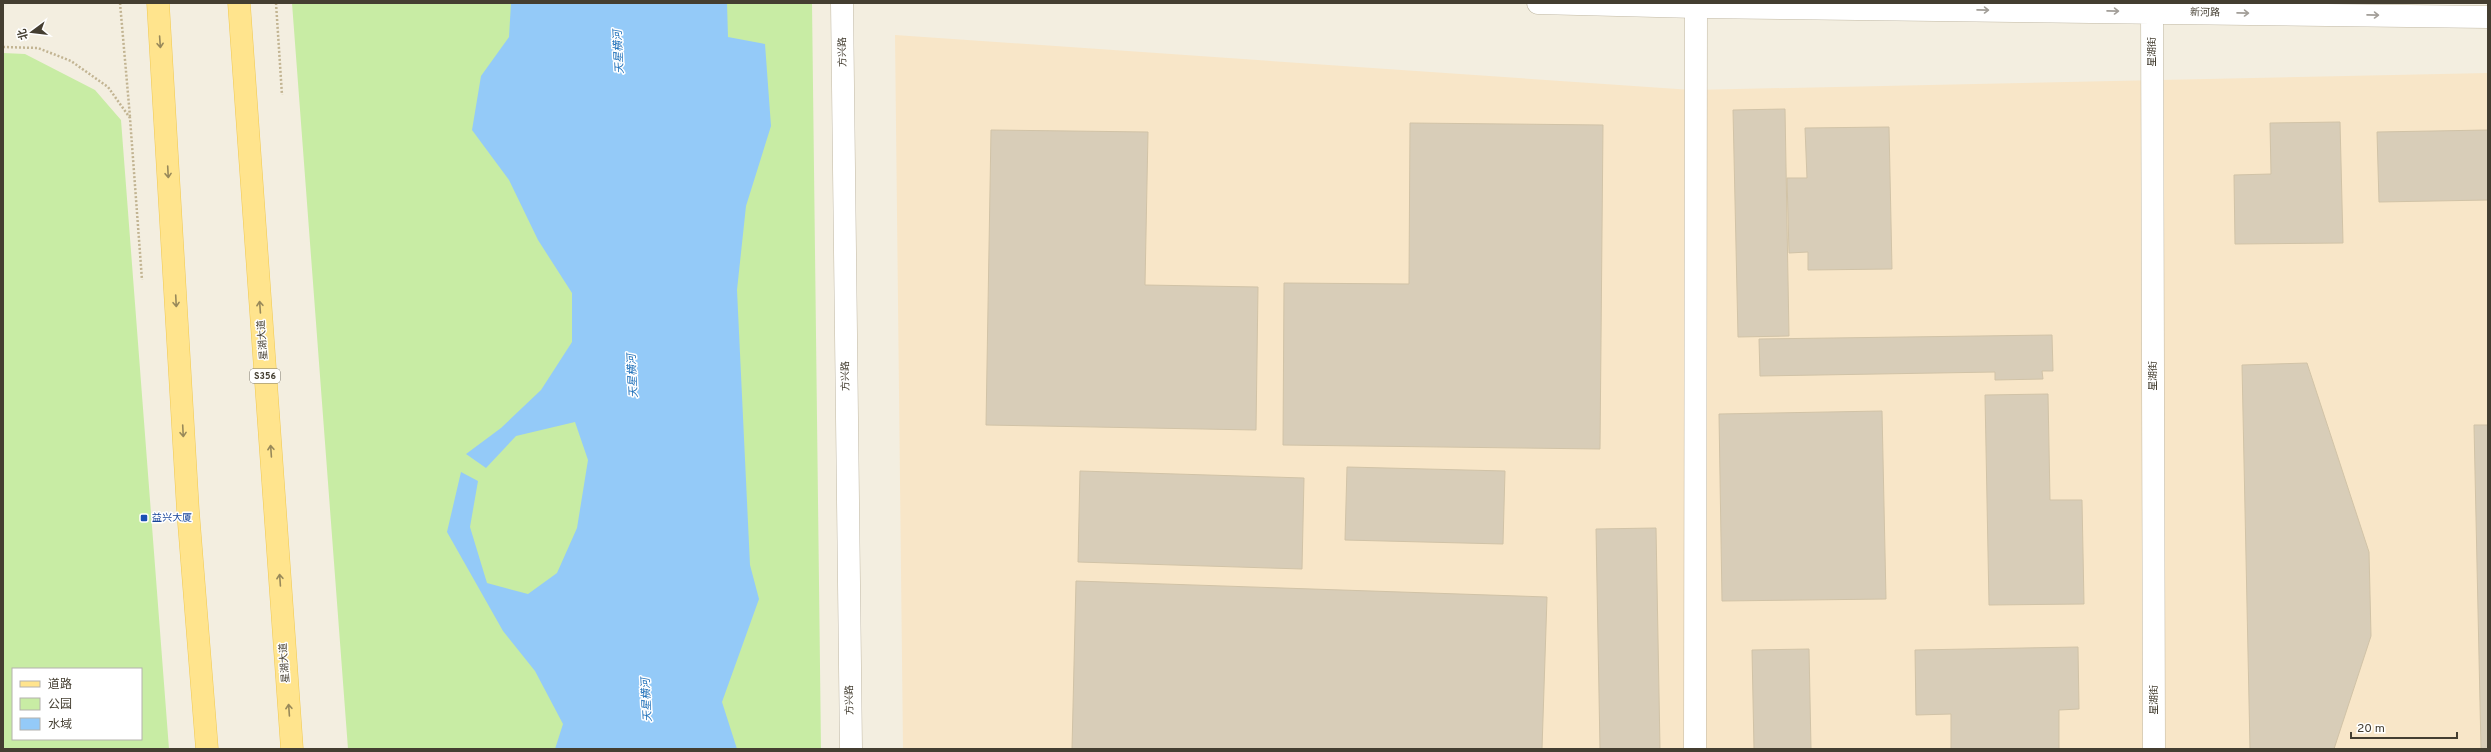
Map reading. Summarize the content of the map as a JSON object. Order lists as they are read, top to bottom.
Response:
{
  "streets": {
    "main road": ["星湖大道", "S356"],
    "street": ["新河路", "方兴路", "星湖街"]
  },
  "crossings": [
    ["新河路", "星湖街"]
  ],
  "one_way": ["新河路"],
  "water": ["天星横河"],
  "places": {
    "transit": ["益兴大厦"]
  },
  "legend": ["道路", "公园", "水域"],
  "scale_bar": "20 m",
  "north": "left"
}
